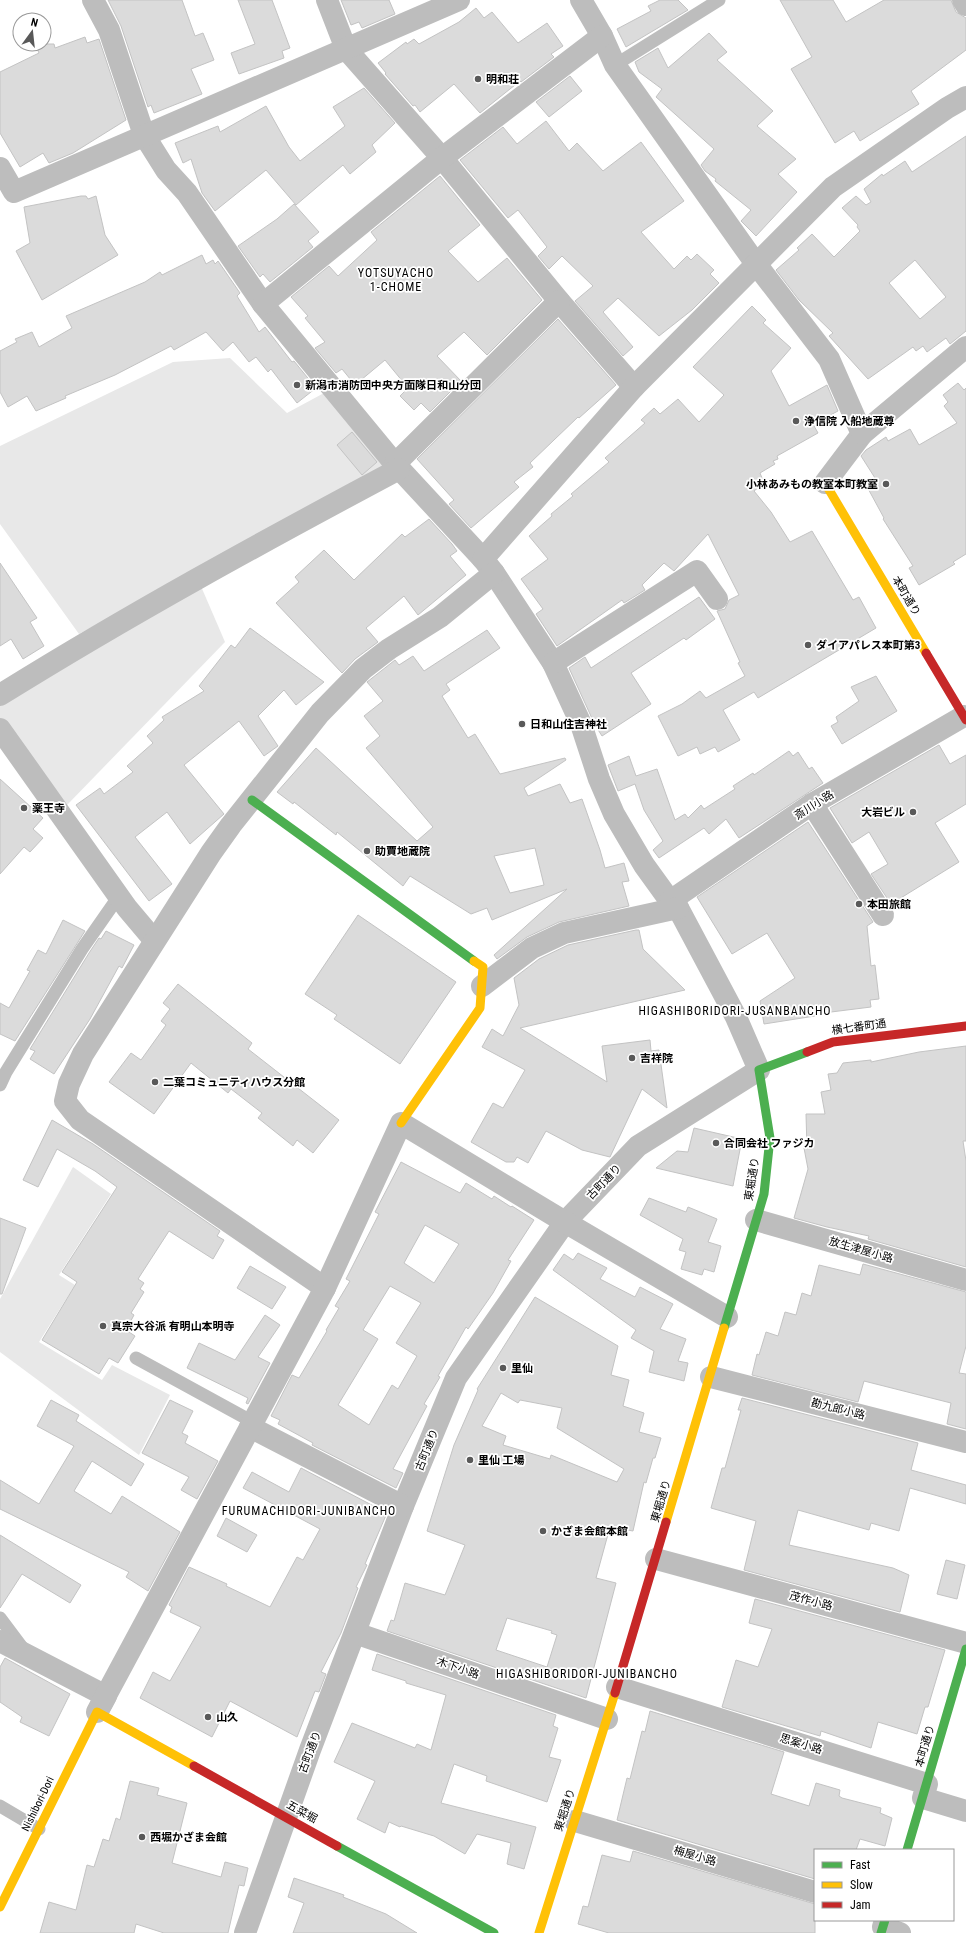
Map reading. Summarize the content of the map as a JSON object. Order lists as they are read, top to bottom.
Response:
{
  "streets": {
    "street": [
      "本町通り",
      "斎川小路",
      "横七番町通",
      "東堀通り",
      "古町通り",
      "放生津屋小路",
      "勘九郎小路",
      "茂作小路",
      "木下小路",
      "思案小路",
      "Nishibori-Dori",
      "五菜堀",
      "梅屋小路"
    ]
  },
  "crossings": [
    ["本町通り", "斎川小路"],
    ["本町通り", "思案小路"],
    ["横七番町通", "東堀通り"],
    ["横七番町通", "古町通り"],
    ["東堀通り", "古町通り"],
    ["東堀通り", "放生津屋小路"],
    ["東堀通り", "勘九郎小路"],
    ["東堀通り", "茂作小路"],
    ["東堀通り", "木下小路"],
    ["東堀通り", "思案小路"],
    ["東堀通り", "梅屋小路"],
    ["古町通り", "木下小路"],
    ["古町通り", "五菜堀"],
    ["Nishibori-Dori", "五菜堀"]
  ],
  "districts": [
    "YOTSUYACHO 1-CHOME",
    "HIGASHIBORIDORI-JUSANBANCHO",
    "FURUMACHIDORI-JUNIBANCHO",
    "HIGASHIBORIDORI-JUNIBANCHO"
  ],
  "places": [
    "明和荘",
    "新潟市消防団中央方面隊日和山分団",
    "浄信院 入船地蔵尊",
    "小林あみもの教室本町教室",
    "ダイアパレス本町第3",
    "日和山住吉神社",
    "薬王寺",
    "大岩ビル",
    "助賈地蔵院",
    "本田旅館",
    "吉祥院",
    "二葉コミュニティハウス分館",
    "合同会社 ファジカ",
    "真宗大谷派 有明山本明寺",
    "里仙",
    "里仙 工場",
    "かざま会館本館",
    "山久",
    "西堀かざま会館"
  ],
  "legend": ["Fast", "Slow", "Jam"],
  "north": "top"
}
